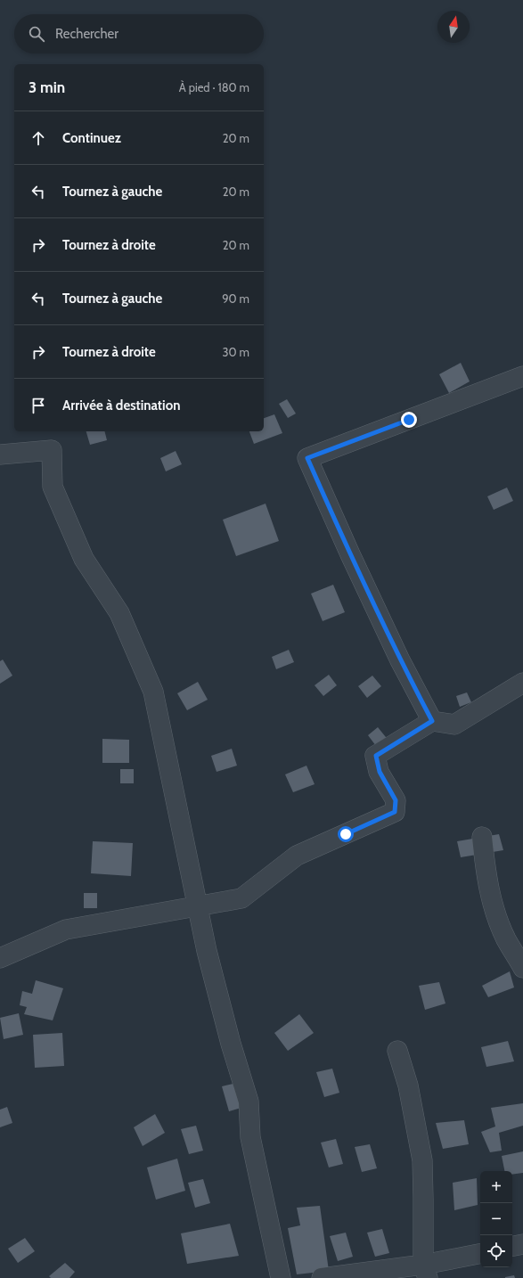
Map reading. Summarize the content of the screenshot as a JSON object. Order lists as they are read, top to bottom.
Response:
{
  "north": "top",
  "page": {
    "search": "Rechercher",
    "heading": ["3 min", "À pied · 180 m"],
    "list": [
      ["Continuez", "20 m"],
      ["Tournez à gauche", "20 m"],
      ["Tournez à droite", "20 m"],
      ["Tournez à gauche", "90 m"],
      ["Tournez à droite", "30 m"],
      "Arrivée à destination"
    ],
    "map_buttons": ["+", "−"]
  }
}
